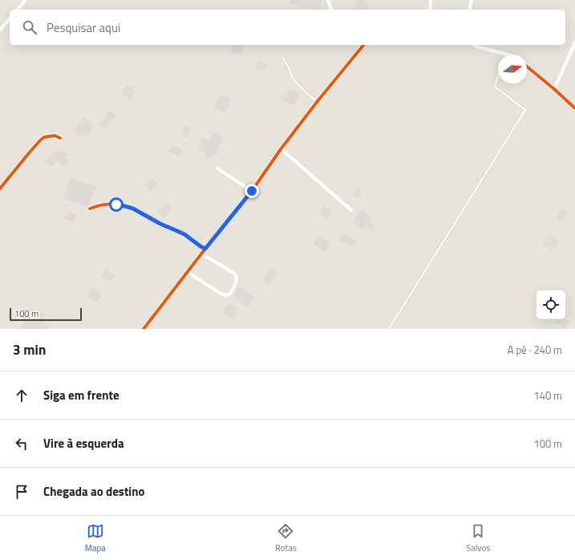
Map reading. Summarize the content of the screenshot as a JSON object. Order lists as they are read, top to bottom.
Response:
{
  "scale_bar": "100 m",
  "north": "right",
  "page": {
    "search": "Pesquisar aqui",
    "scale": "100 m",
    "heading": ["3 min", "A pé · 240 m"],
    "list": [
      ["Siga em frente", "140 m"],
      ["Vire à esquerda", "100 m"],
      "Chegada ao destino"
    ],
    "nav": ["Mapa", "Rotas", "Salvos"]
  }
}
